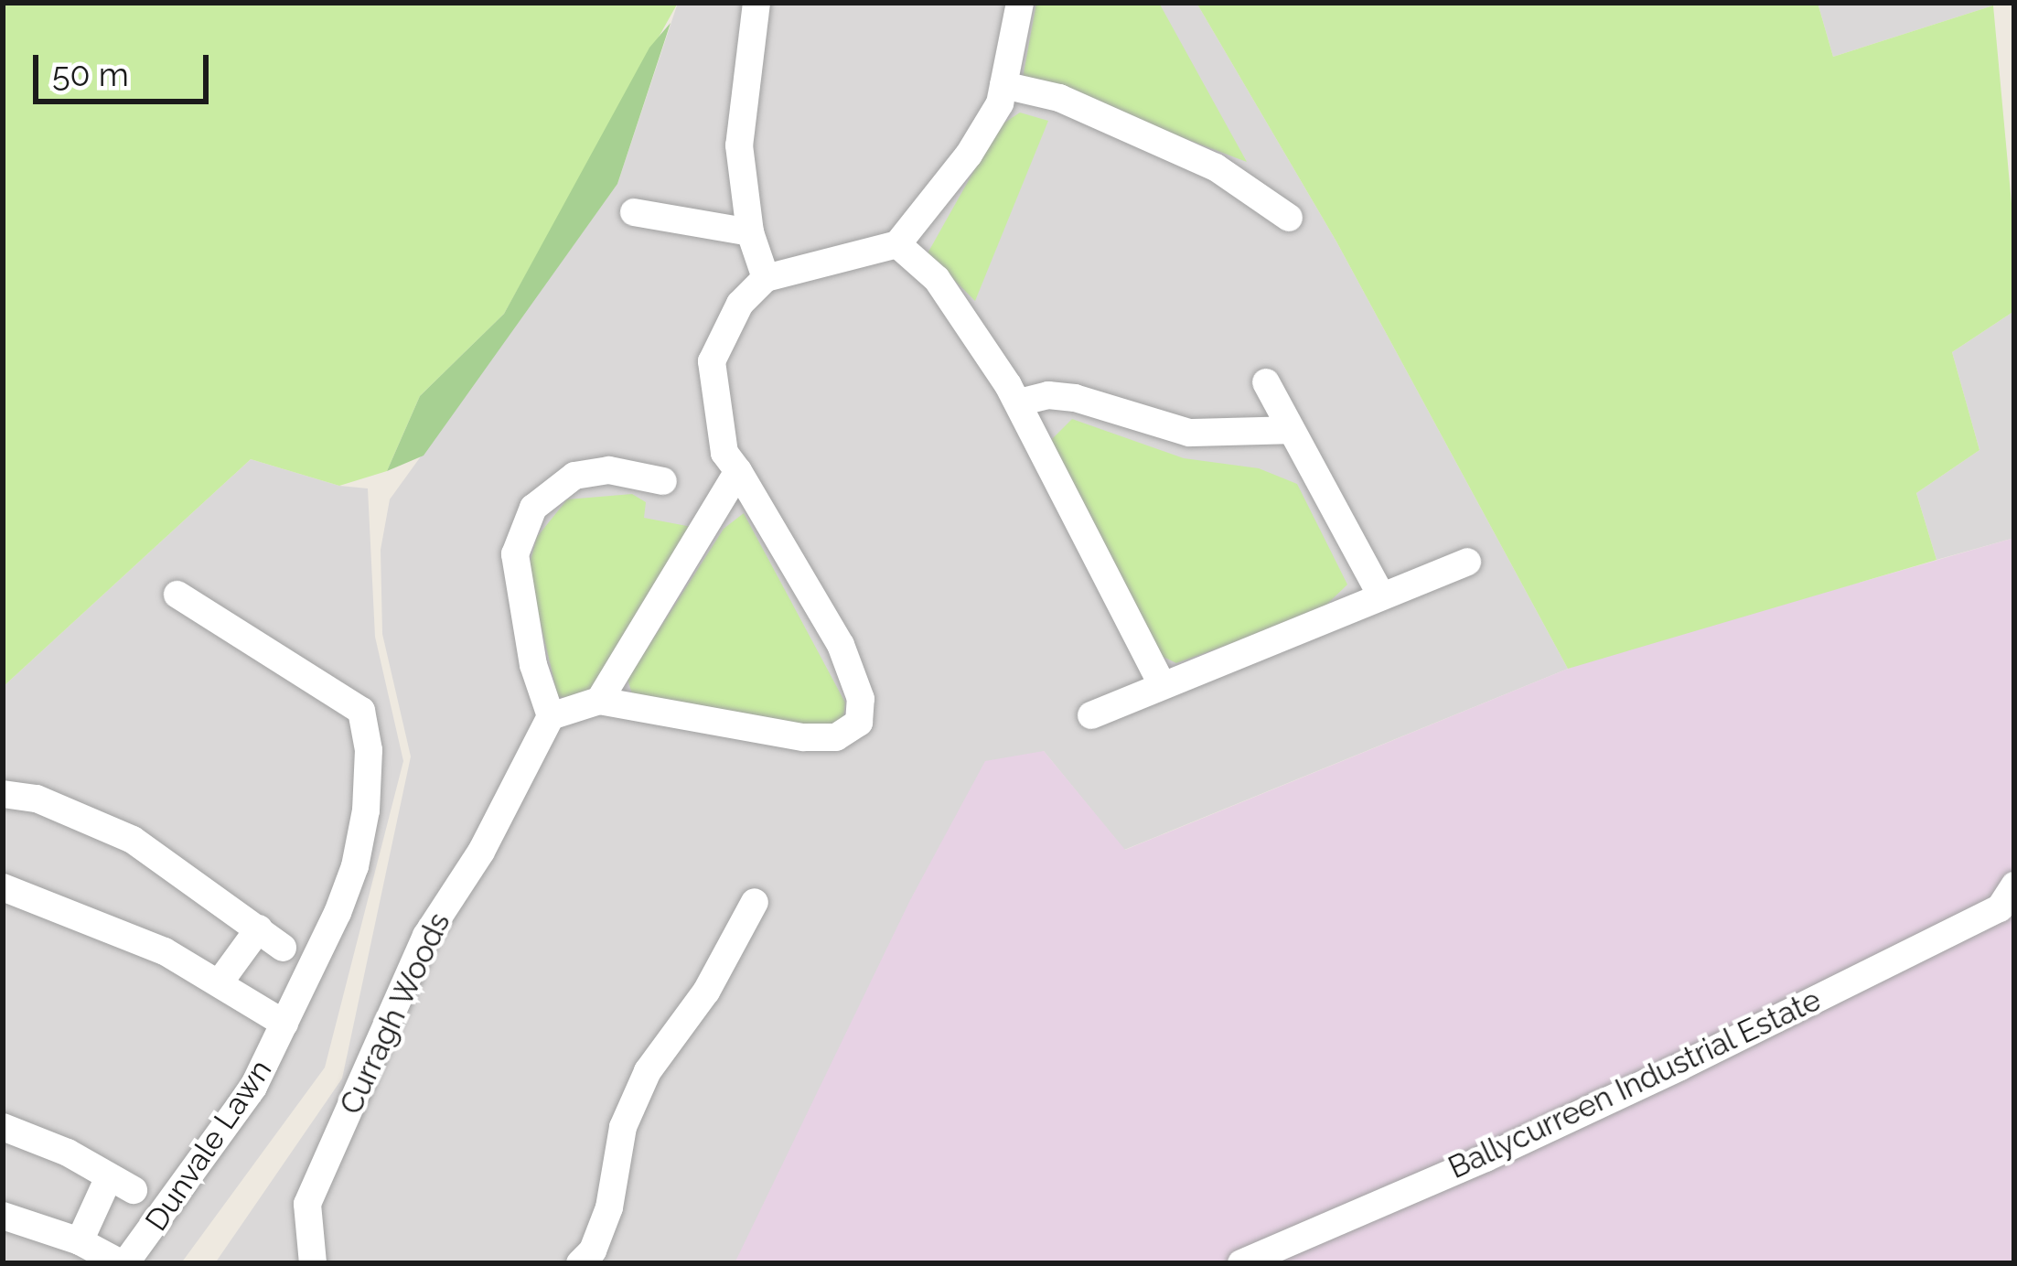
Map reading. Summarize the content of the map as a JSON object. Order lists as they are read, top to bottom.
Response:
{
  "streets": {
    "street": ["Curragh Woods", "Ballycurreen Industrial Estate", "Dunvale Lawn"]
  },
  "scale_bar": "50 m"
}
